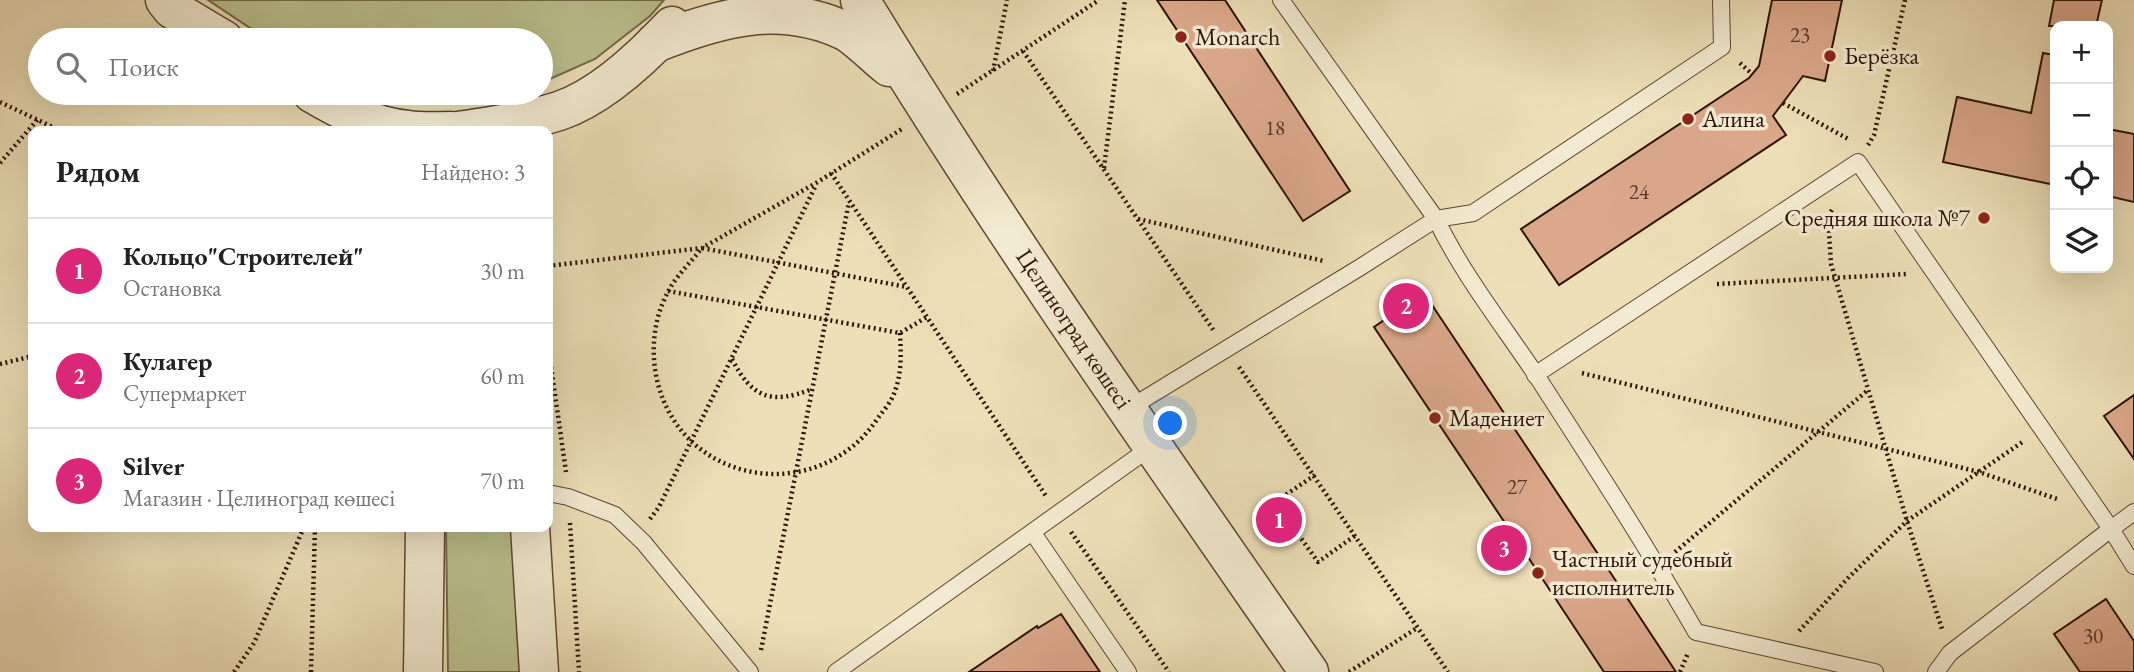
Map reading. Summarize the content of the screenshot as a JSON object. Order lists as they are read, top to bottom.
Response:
{
  "streets": {
    "street": ["Целиноград көшесі"]
  },
  "places": [
    "Monarch",
    "Берёзка",
    "Алина",
    "Средняя школа №7",
    "Мадениет",
    "Частный судебный исполнитель"
  ],
  "house_numbers": [
    "23",
    "18",
    "24",
    "27",
    "30"
  ],
  "page": {
    "map_buttons": ["+", "−"],
    "search": "Поиск",
    "heading": ["Рядом", "Найдено: 3"],
    "list": [
      {
        "mark": "1",
        "name": "Кольцо\"Строителей\"",
        "note": "Остановка",
        "value": "30 m"
      },
      {
        "mark": "2",
        "name": "Кулагер",
        "note": "Супермаркет",
        "value": "60 m"
      },
      {
        "mark": "3",
        "name": "Silver",
        "note": "Магазин · Целиноград көшесі",
        "value": "70 m"
      }
    ],
    "pins": ["2", "1", "3"]
  }
}
